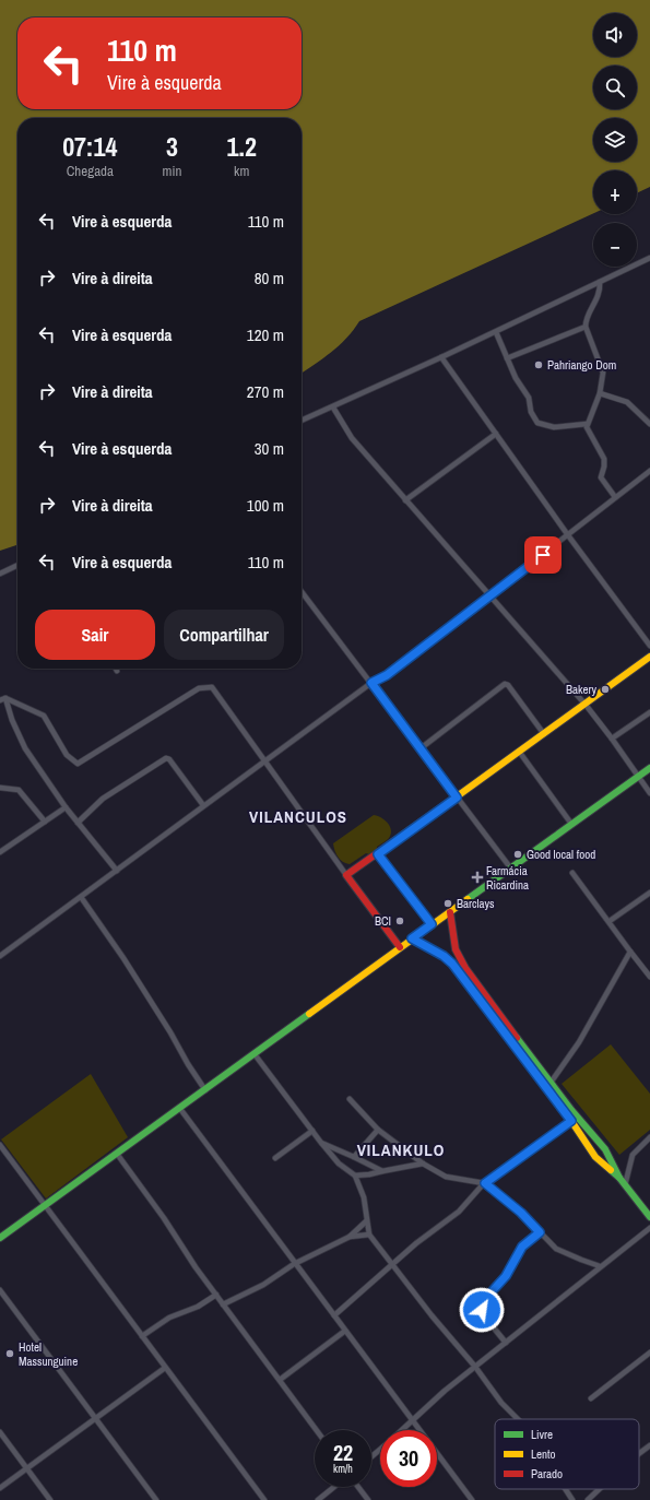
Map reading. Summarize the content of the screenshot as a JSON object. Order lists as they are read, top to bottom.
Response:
{
  "districts": ["VILANCULOS", "VILANKULO"],
  "places": {
    "other": [
      "Pahriango Dom",
      "Bakery",
      "Good local food",
      "Barclays",
      "BCI",
      "Hotel Massunguine"
    ],
    "health": ["Farmácia Ricardina"]
  },
  "legend": ["Livre", "Lento", "Parado"],
  "page": {
    "map_buttons": ["+", "−"],
    "turn": ["110 m", "Vire à esquerda"],
    "eta": [
      "07:14",
      "Chegada",
      "3",
      "min",
      "1.2",
      "km"
    ],
    "list": [
      {
        "name": "Vire à esquerda",
        "value": "110 m"
      },
      {
        "name": "Vire à direita",
        "value": "80 m"
      },
      {
        "name": "Vire à esquerda",
        "value": "120 m"
      },
      {
        "name": "Vire à direita",
        "value": "270 m"
      },
      {
        "name": "Vire à esquerda",
        "value": "30 m"
      },
      {
        "name": "Vire à direita",
        "value": "100 m"
      },
      {
        "name": "Vire à esquerda",
        "value": "110 m"
      }
    ],
    "buttons": ["Sair", "Compartilhar"],
    "speed": "22 km/h",
    "limit": "30"
  }
}
